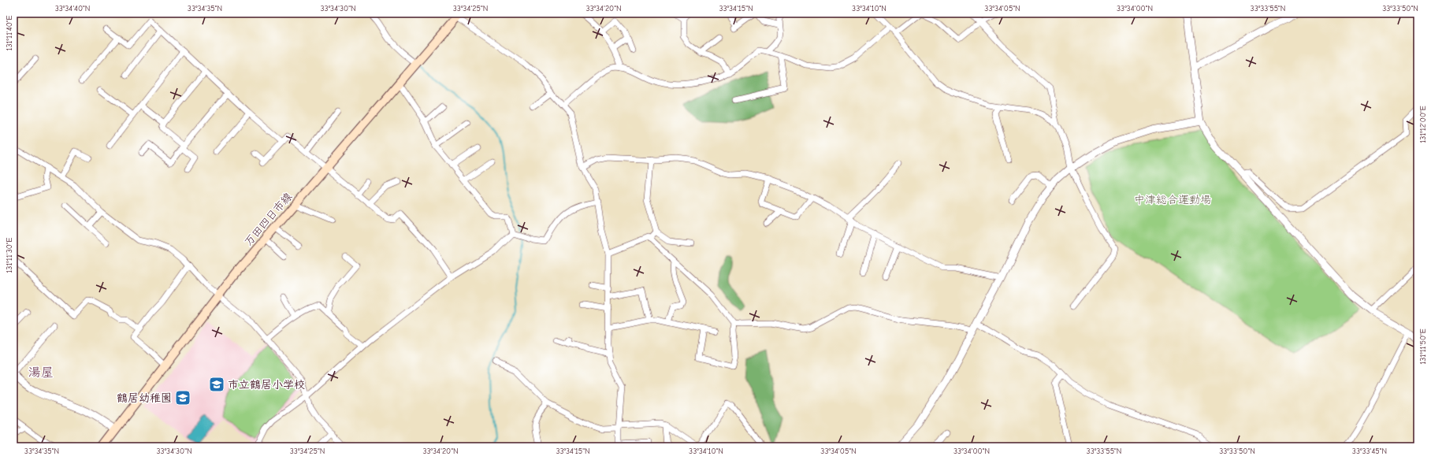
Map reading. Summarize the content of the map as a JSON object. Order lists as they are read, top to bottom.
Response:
{
  "streets": {
    "main road": ["万田四日市線"]
  },
  "districts": ["湯屋"],
  "parks": ["中津総合運動場"],
  "places": {
    "school or university": ["市立鶴居小学校", "鶴居幼稚園"]
  },
  "coordinates": [
    "33°34'40\"N",
    "33°34'35\"N",
    "33°34'30\"N",
    "33°34'25\"N",
    "33°34'20\"N",
    "33°34'15\"N",
    "33°34'10\"N",
    "33°34'05\"N",
    "33°34'00\"N",
    "33°33'55\"N",
    "33°33'50\"N",
    "131°11'40\"E",
    "131°12'00\"E",
    "131°11'30\"E",
    "131°11'50\"E",
    "33°33'45\"N"
  ]
}
